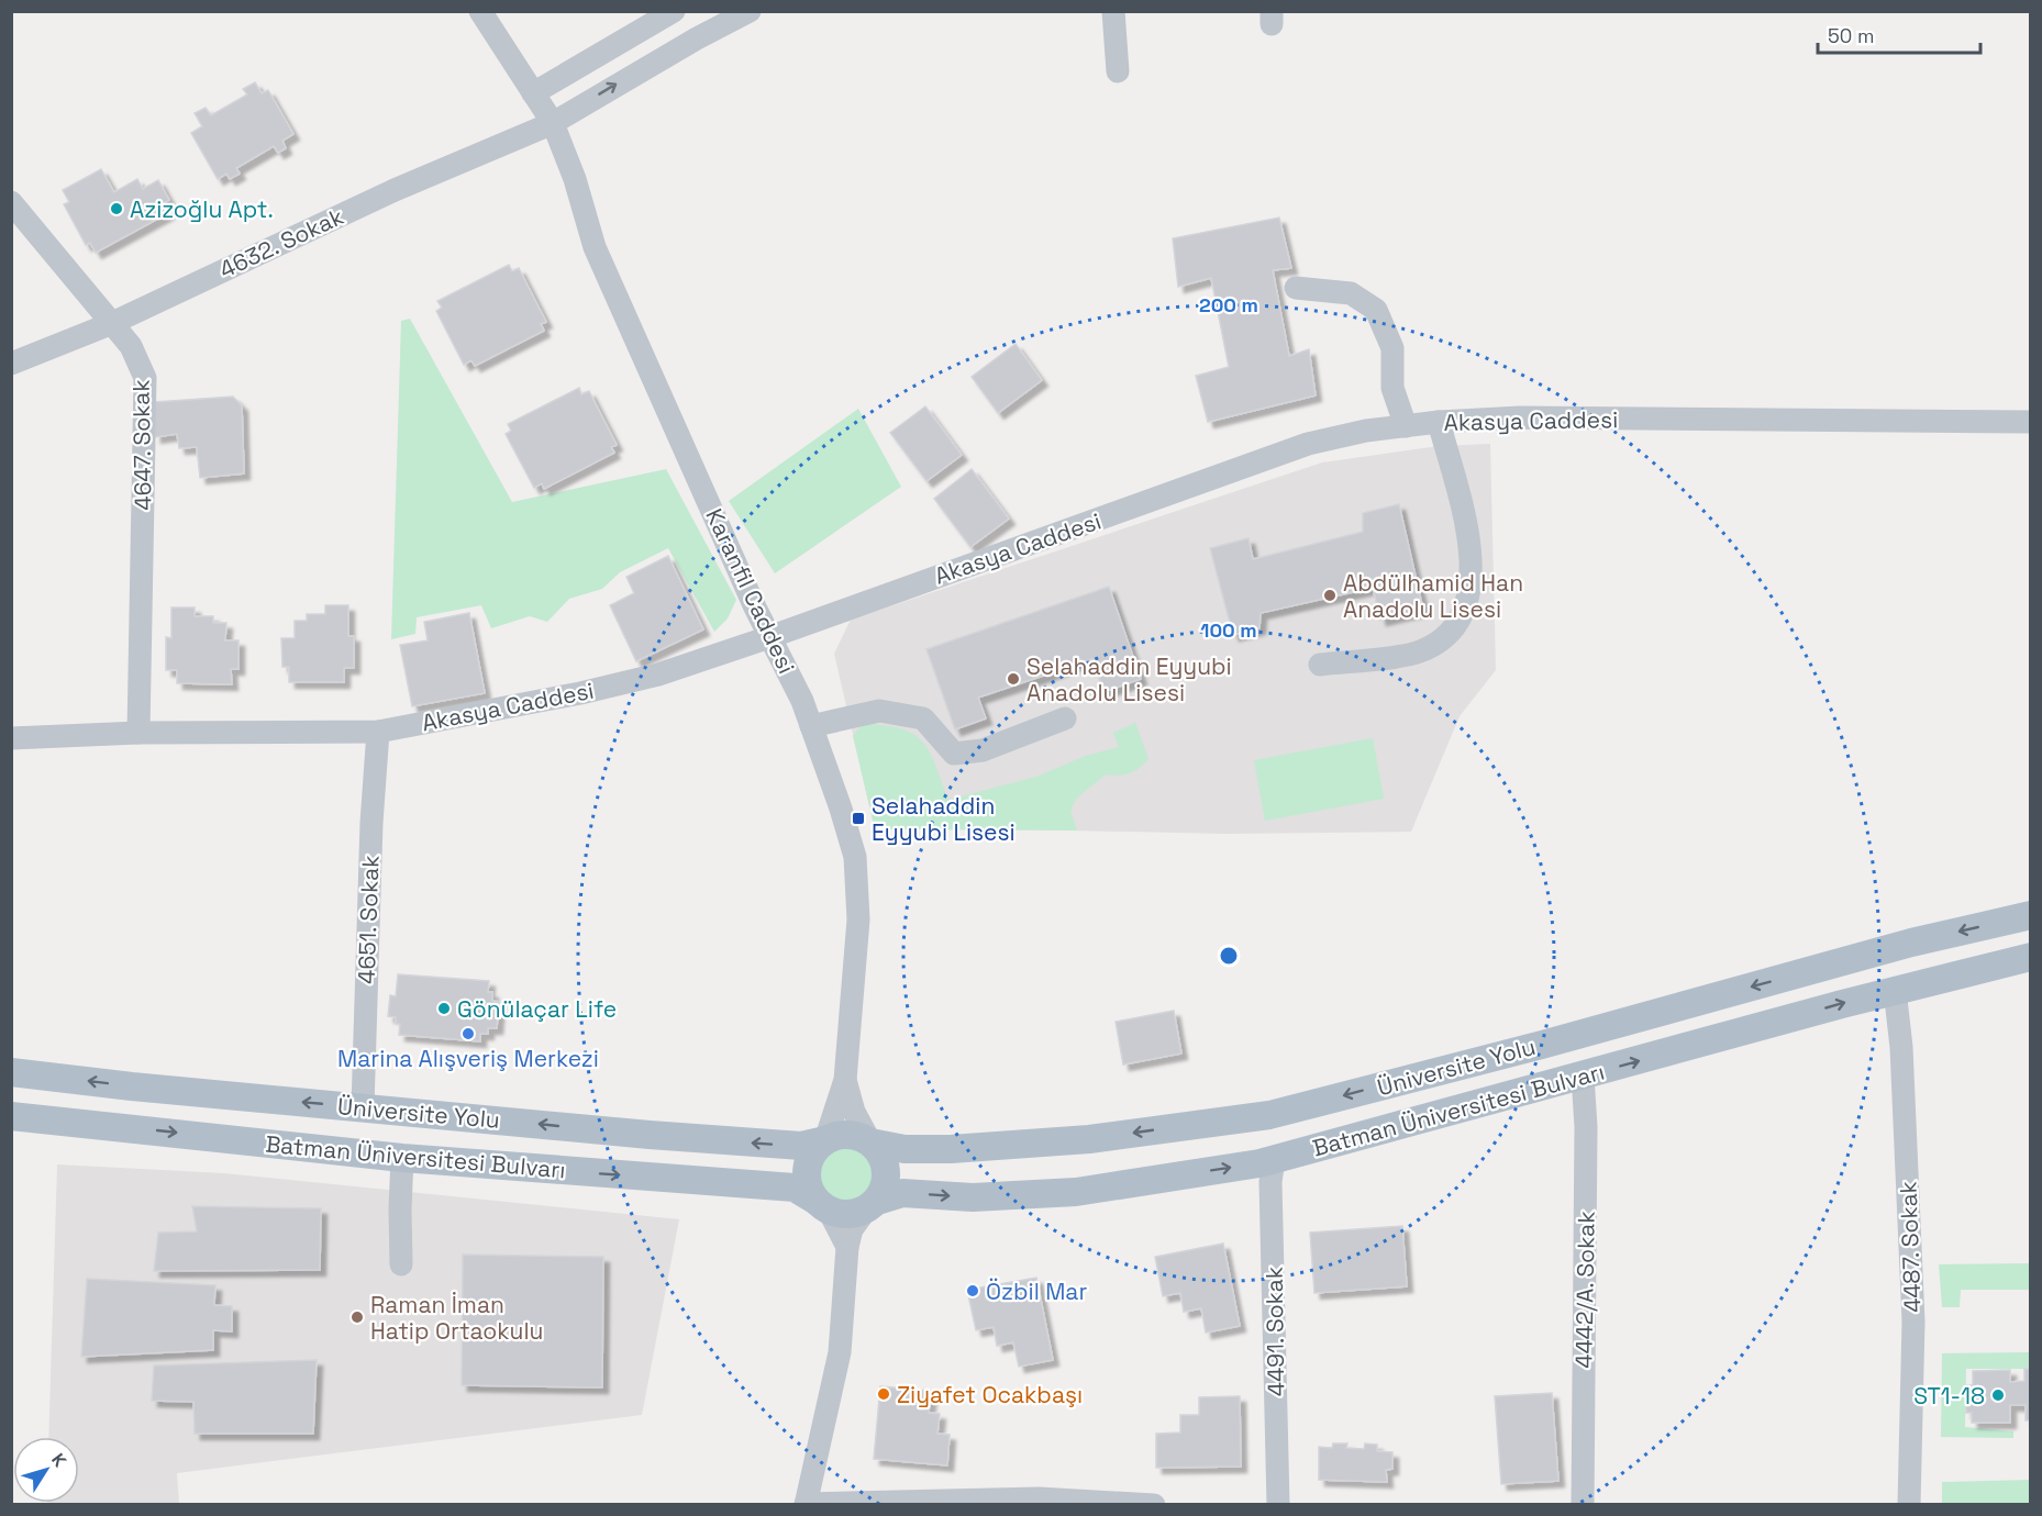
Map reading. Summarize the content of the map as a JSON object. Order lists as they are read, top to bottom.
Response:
{
  "streets": {
    "main road": ["Üniversite Yolu", "Batman Üniversitesi Bulvarı"],
    "street": [
      "4632. Sokak",
      "Akasya Caddesi",
      "4647. Sokak",
      "Karanfil Caddesi",
      "4651. Sokak",
      "4487. Sokak",
      "4442/A. Sokak",
      "4491. Sokak"
    ]
  },
  "crossings": [
    ["4632. Sokak", "4647. Sokak"],
    ["4632. Sokak", "Karanfil Caddesi"],
    ["Akasya Caddesi", "4647. Sokak"],
    ["Akasya Caddesi", "Karanfil Caddesi"],
    ["Akasya Caddesi", "4651. Sokak"],
    ["4651. Sokak", "Üniversite Yolu"],
    ["Üniversite Yolu", "Batman Üniversitesi Bulvarı"],
    ["Batman Üniversitesi Bulvarı", "4487. Sokak"],
    ["Batman Üniversitesi Bulvarı", "4442/A. Sokak"],
    ["Batman Üniversitesi Bulvarı", "4491. Sokak"]
  ],
  "one_way": ["Üniversite Yolu", "Batman Üniversitesi Bulvarı"],
  "places": {
    "other": [
      "Azizoğlu Apt.",
      "Abdülhamid Han Anadolu Lisesi",
      "Selahaddin Eyyubi Anadolu Lisesi",
      "Gönülaçar Life",
      "Marina Alışveriş Merkezi",
      "Özbil Mar",
      "Raman İman Hatip Ortaokulu",
      "Ziyafet Ocakbaşı",
      "ST1-18"
    ],
    "transit": ["Selahaddin Eyyubi Lisesi"]
  },
  "scale_bar": "50 m",
  "north": "top right",
  "rings": ["200 m", "100 m"]
}
